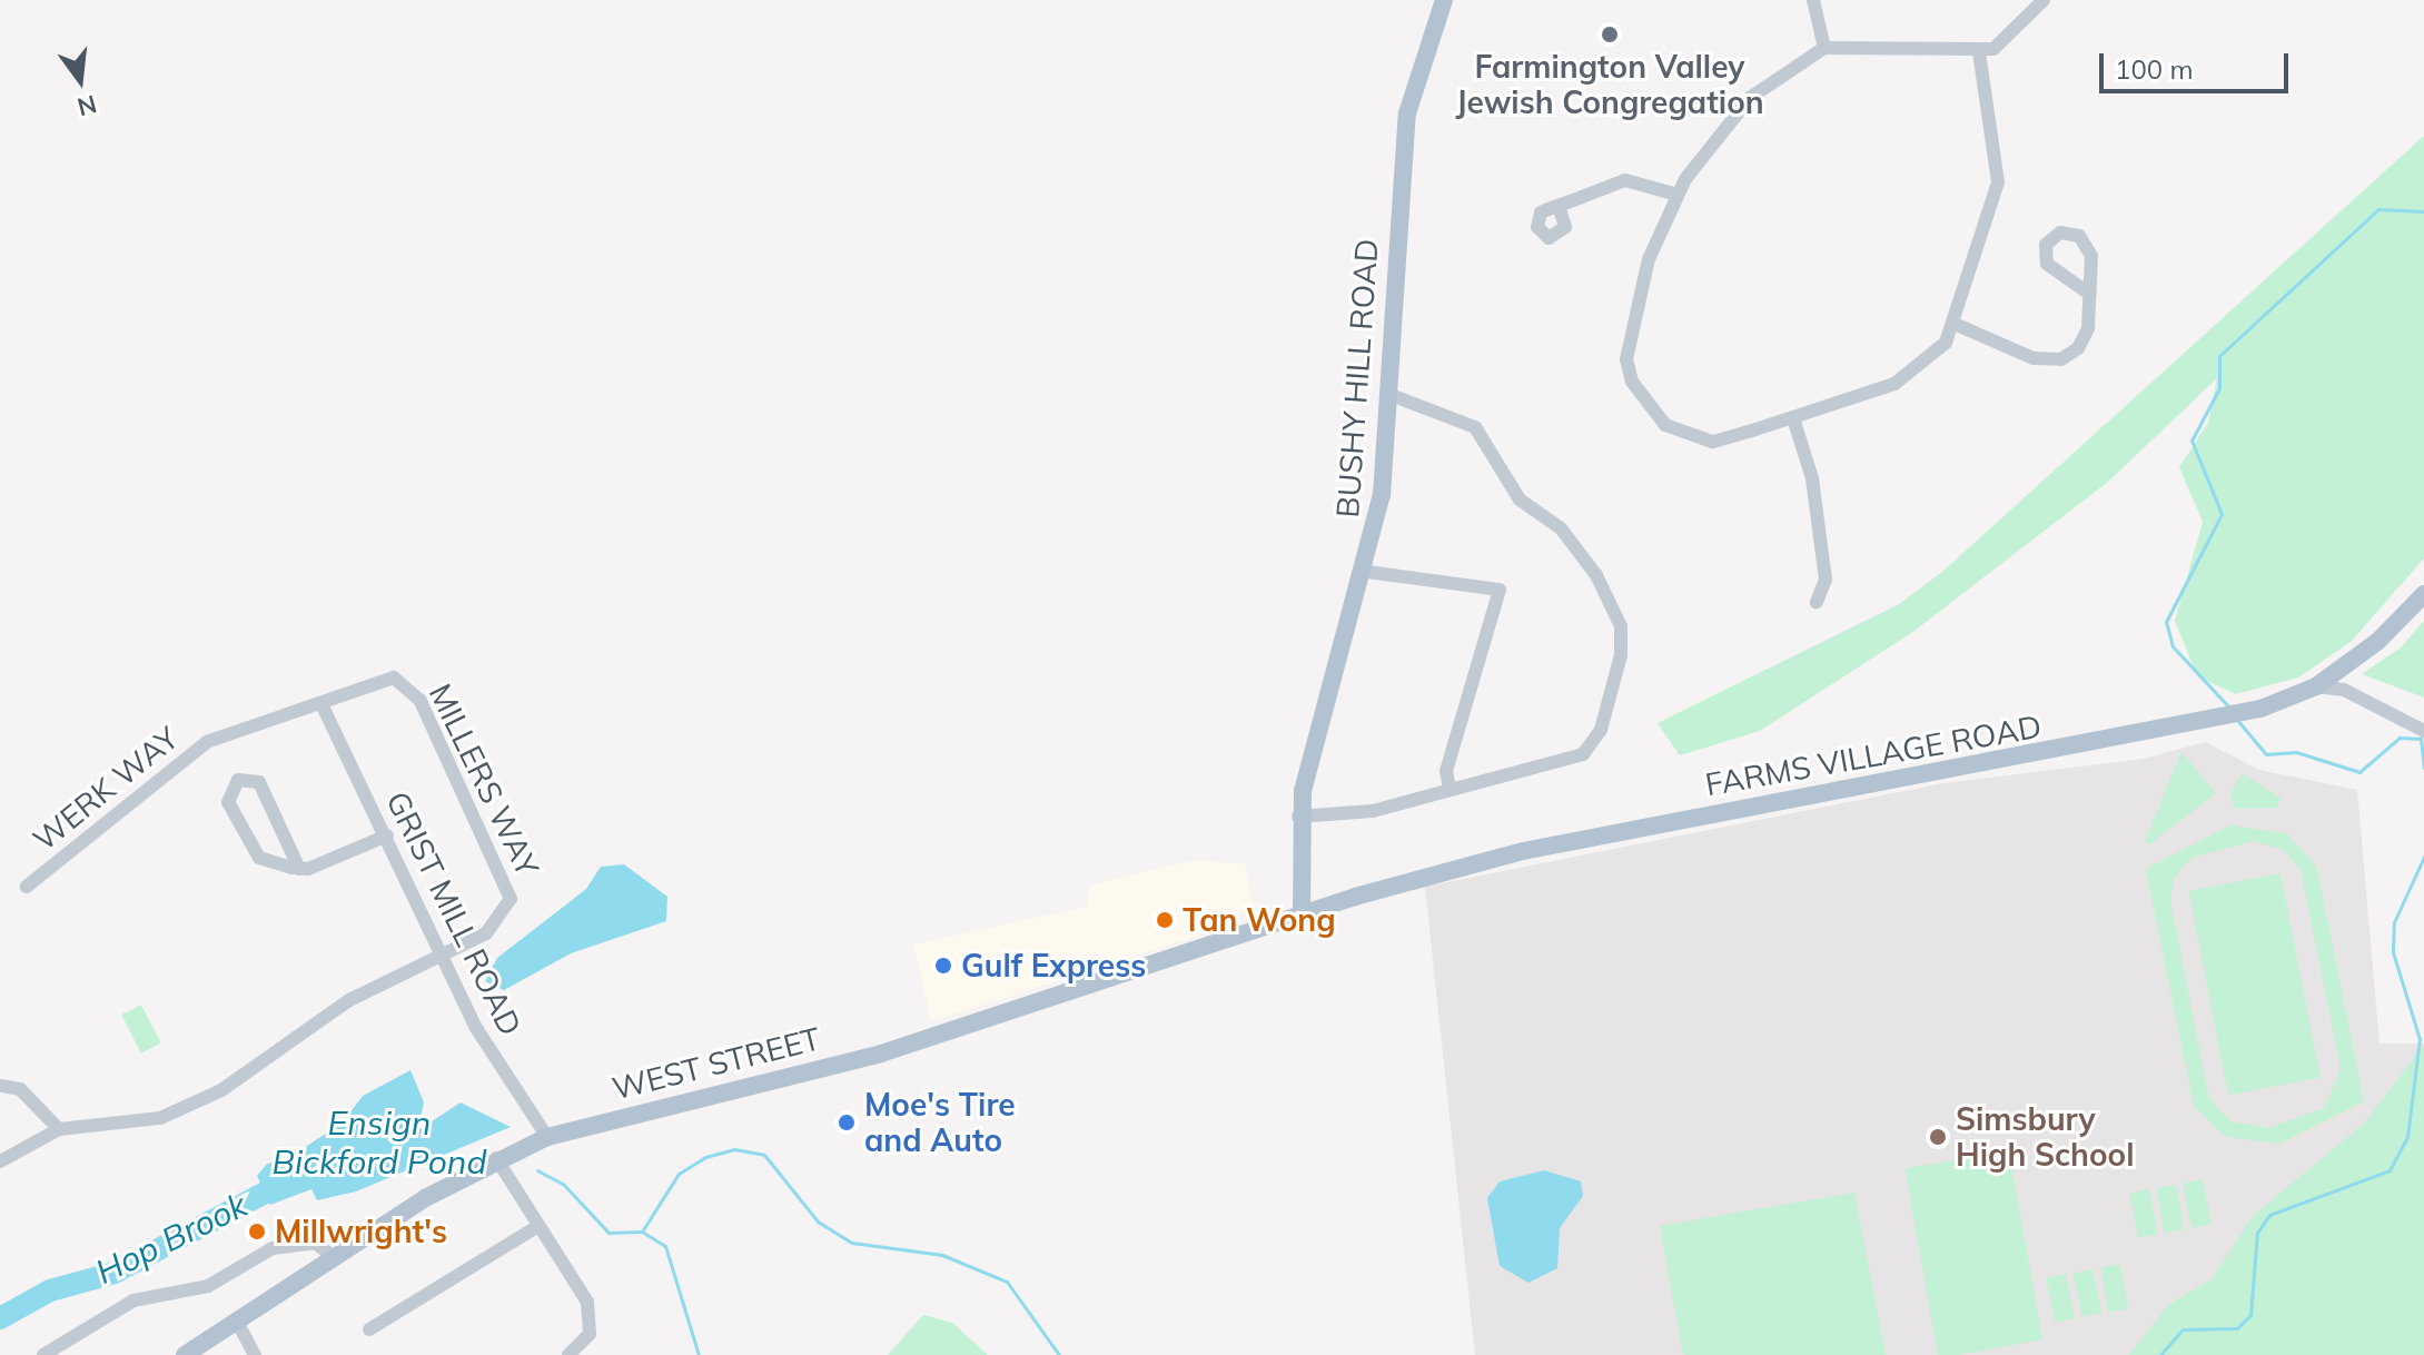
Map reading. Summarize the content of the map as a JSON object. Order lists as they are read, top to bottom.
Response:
{
  "streets": {
    "main road": ["BUSHY HILL ROAD", "FARMS VILLAGE ROAD", "WEST STREET"],
    "street": ["MILLERS WAY", "WERK WAY", "GRIST MILL ROAD"]
  },
  "crossings": [
    ["BUSHY HILL ROAD", "FARMS VILLAGE ROAD"],
    ["BUSHY HILL ROAD", "WEST STREET"],
    ["FARMS VILLAGE ROAD", "WEST STREET"],
    ["MILLERS WAY", "WERK WAY"],
    ["MILLERS WAY", "GRIST MILL ROAD"],
    ["WERK WAY", "GRIST MILL ROAD"],
    ["GRIST MILL ROAD", "WEST STREET"]
  ],
  "water": ["Ensign Bickford Pond", "Hop Brook"],
  "places": [
    "Farmington Valley Jewish Congregation",
    "Tan Wong",
    "Gulf Express",
    "Moe's Tire and Auto",
    "Simsbury High School",
    "Millwright's"
  ],
  "scale_bar": "100 m",
  "north": "bottom"
}
